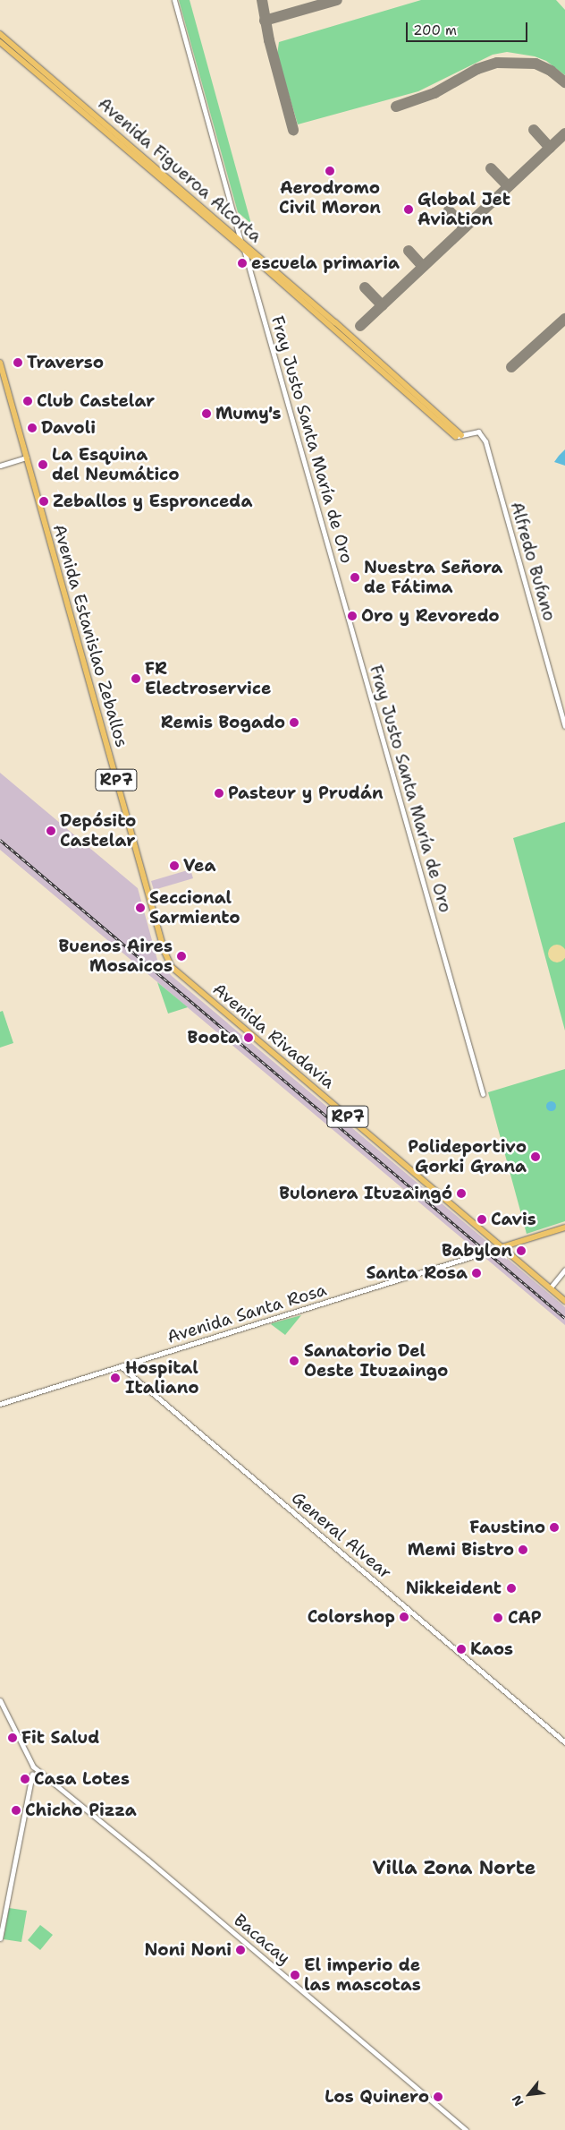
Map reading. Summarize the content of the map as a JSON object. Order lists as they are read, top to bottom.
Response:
{
  "streets": {
    "main road": [
      "Avenida Figueroa Alcorta",
      "Avenida Estanislao Zeballos",
      "RP7",
      "Avenida Rivadavia"
    ],
    "street": [
      "Fray Justo Santa María de Oro",
      "Alfredo Bufano",
      "Avenida Santa Rosa",
      "General Alvear",
      "Bacacay"
    ]
  },
  "crossings": [
    ["Avenida Figueroa Alcorta", "Fray Justo Santa María de Oro"],
    ["Avenida Figueroa Alcorta", "Alfredo Bufano"],
    ["Avenida Estanislao Zeballos", "Avenida Rivadavia"],
    ["RP7", "Avenida Rivadavia"],
    ["RP7", "Avenida Santa Rosa"],
    ["Avenida Rivadavia", "Avenida Santa Rosa"],
    ["Avenida Santa Rosa", "General Alvear"]
  ],
  "districts": ["Villa Zona Norte"],
  "places": [
    "Aerodromo Civil Moron",
    "Global Jet Aviation",
    "escuela primaria",
    "Traverso",
    "Club Castelar",
    "Mumy's",
    "Davoli",
    "La Esquina del Neumático",
    "Zeballos y Espronceda",
    "Nuestra Señora de Fátima",
    "Oro y Revoredo",
    "FR Electroservice",
    "Remis Bogado",
    "Pasteur y Prudán",
    "Depósito Castelar",
    "Vea",
    "Seccional Sarmiento",
    "Buenos Aires Mosaicos",
    "Boota",
    "Polideportivo Gorki Grana",
    "Bulonera Ituzaingó",
    "Cavis",
    "Babylon",
    "Santa Rosa",
    "Sanatorio Del Oeste Ituzaingo",
    "Hospital Italiano",
    "Faustino",
    "Memi Bistro",
    "Nikkeident",
    "Colorshop",
    "CAP",
    "Kaos",
    "Fit Salud",
    "Casa Lotes",
    "Chicho Pizza",
    "Noni Noni",
    "El imperio de las mascotas",
    "Los Quinero"
  ],
  "scale_bar": "200 m",
  "north": "bottom left"
}
